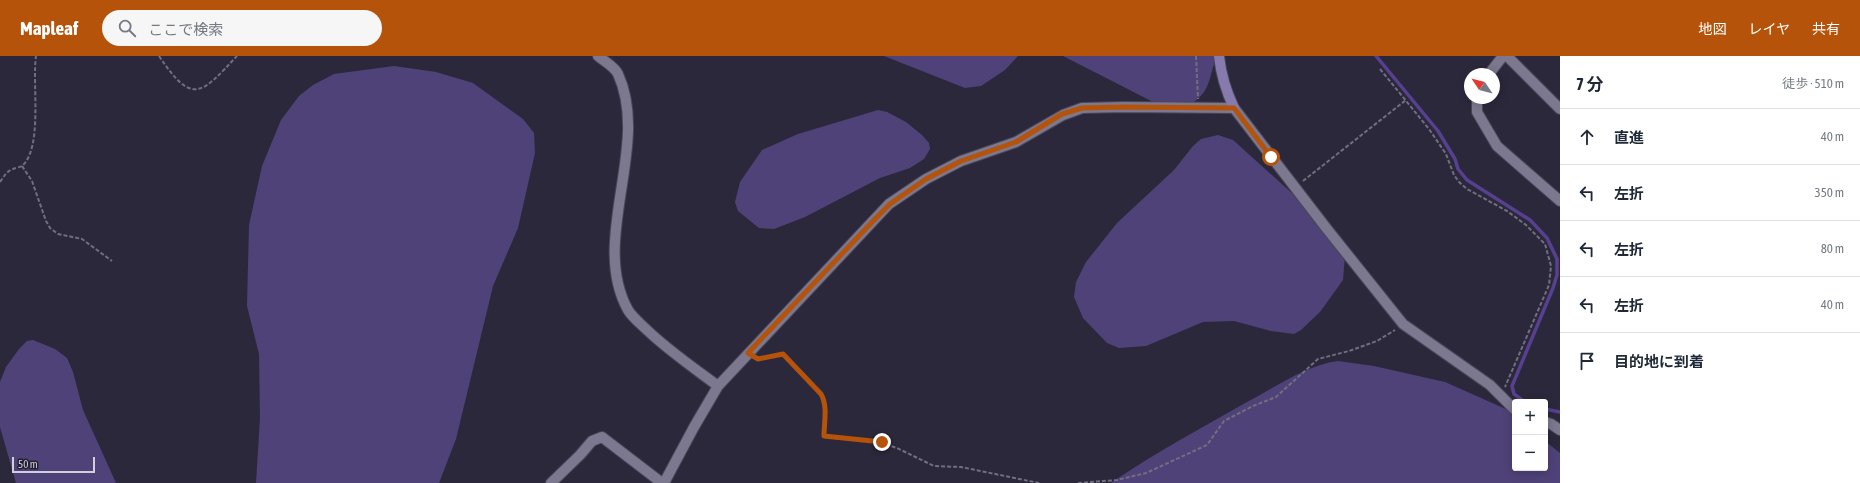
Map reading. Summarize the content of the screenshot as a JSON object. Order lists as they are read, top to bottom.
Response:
{
  "scale_bar": "50 m",
  "north": "top left",
  "page": {
    "header": "Mapleaf",
    "search": "ここで検索",
    "nav": ["地図", "レイヤ", "共有"],
    "heading": ["7 分", "徒歩 · 510 m"],
    "list": [
      ["直進", "40 m"],
      ["左折", "350 m"],
      ["左折", "80 m"],
      ["左折", "40 m"],
      "目的地に到着"
    ],
    "map_buttons": ["+", "−"],
    "scale": "50 m"
  }
}
